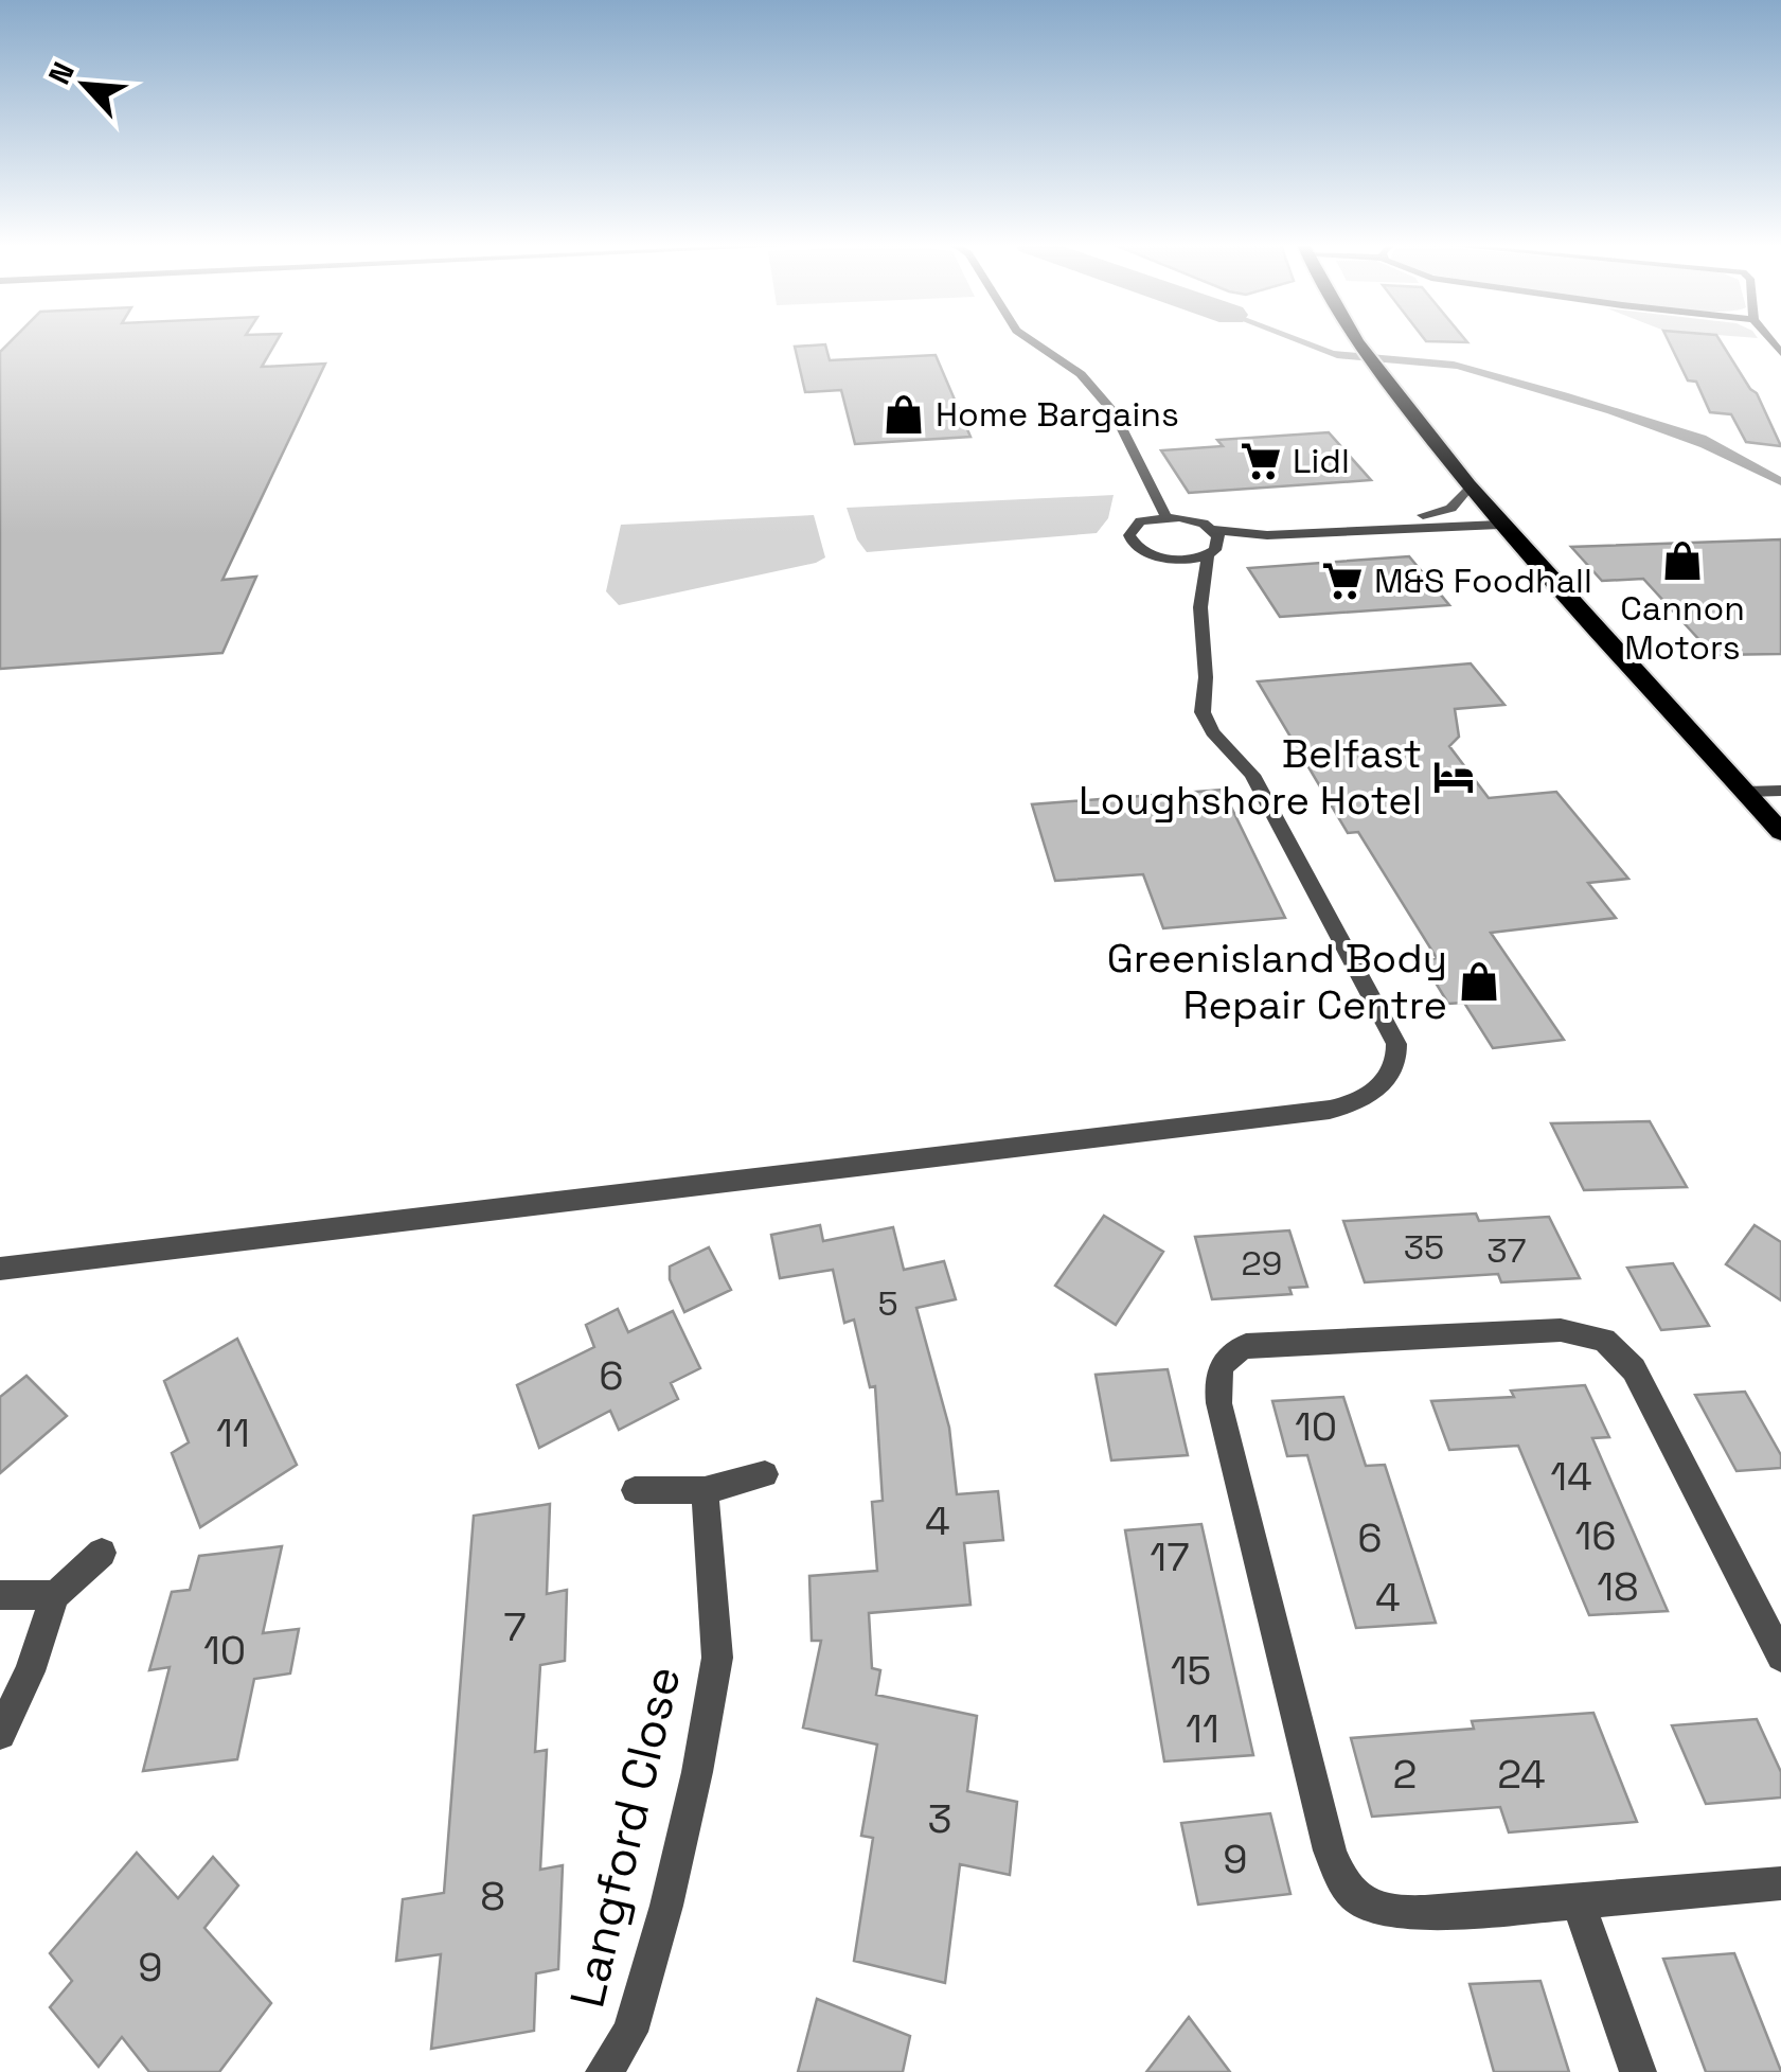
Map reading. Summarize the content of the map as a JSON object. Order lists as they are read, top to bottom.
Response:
{
  "streets": {
    "street": ["Langford Close"]
  },
  "places": {
    "shop": ["Home Bargains", "Cannon Motors", "Greenisland Body Repair Centre"],
    "supermarket": ["Lidl", "M&S Foodhall"],
    "hotel": ["Belfast Loughshore Hotel"]
  },
  "house_numbers": [
    "35",
    "37",
    "29",
    "5",
    "6",
    "10",
    "11",
    "14",
    "4",
    "16",
    "6",
    "17",
    "18",
    "4",
    "7",
    "10",
    "15",
    "11",
    "2",
    "24",
    "3",
    "9",
    "8",
    "9"
  ],
  "north": "top left"
}
